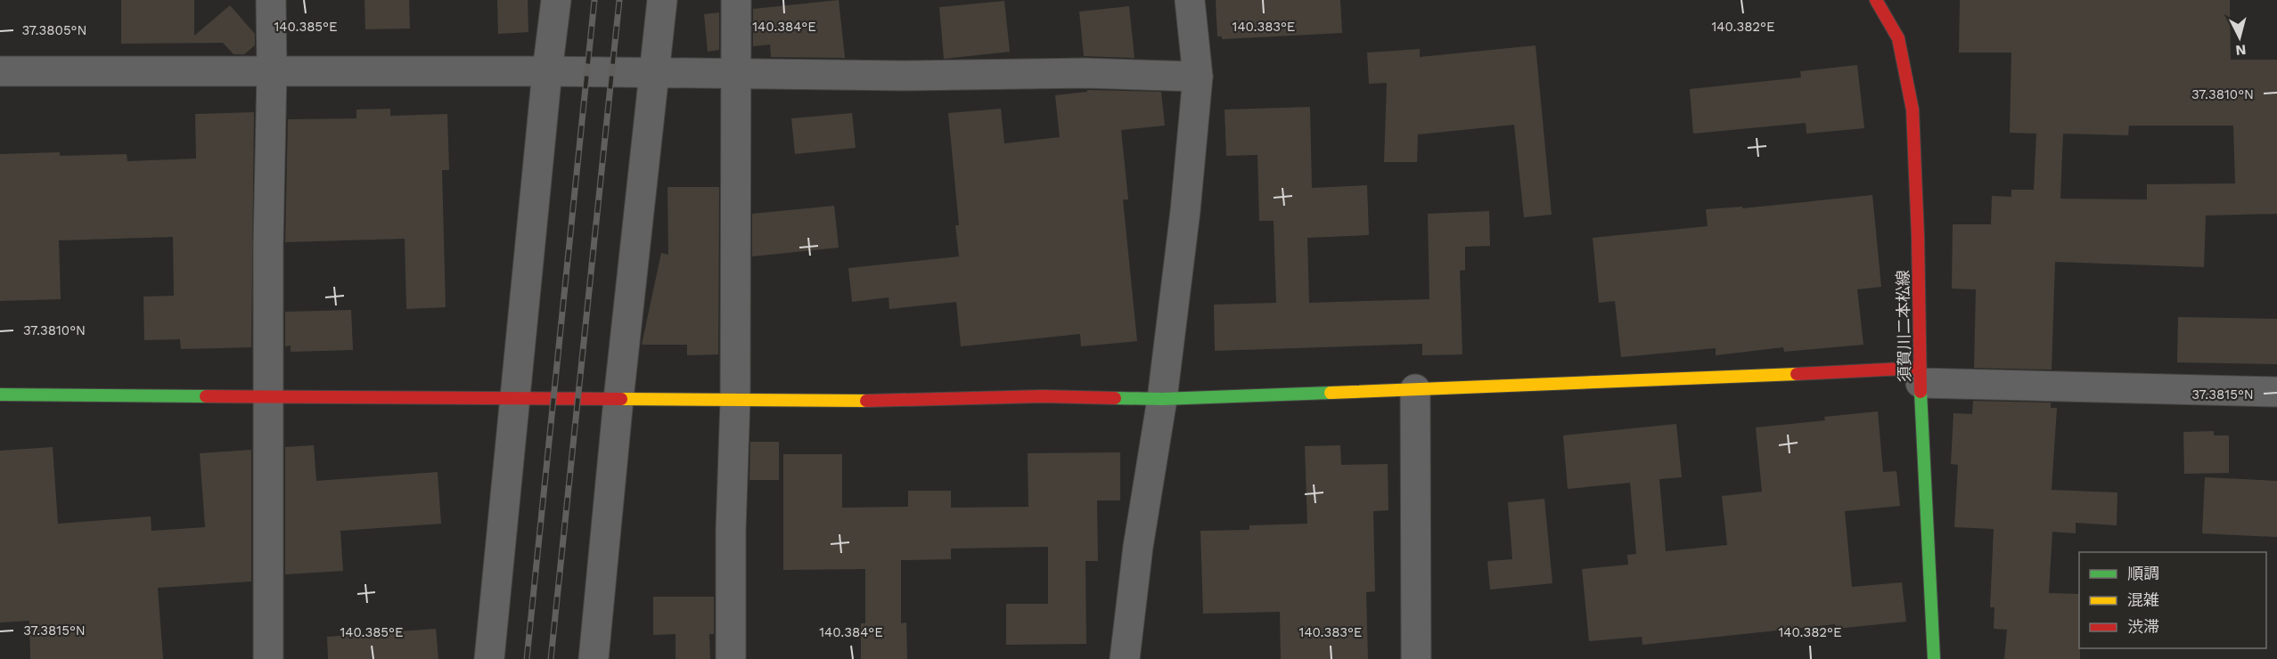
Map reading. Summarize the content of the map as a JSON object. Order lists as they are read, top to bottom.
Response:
{
  "streets": {
    "street": ["須賀川二本松線"]
  },
  "legend": ["順調", "混雑", "渋滞"],
  "north": "bottom",
  "coordinates": [
    "140.385°E",
    "140.384°E",
    "140.383°E",
    "140.382°E",
    "37.3805°N",
    "37.3810°N",
    "37.3815°N"
  ]
}
